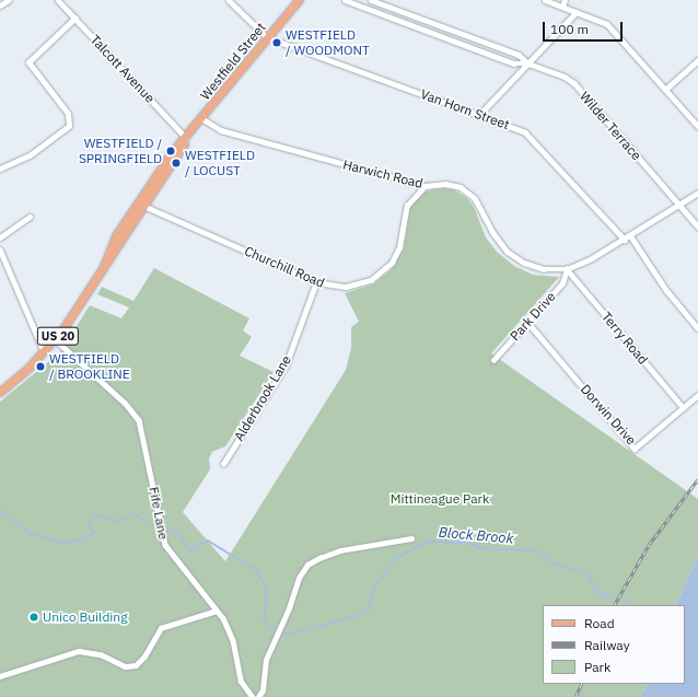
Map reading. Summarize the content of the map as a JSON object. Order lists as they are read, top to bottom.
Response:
{
  "streets": {
    "main road": ["Westfield Street", "US 20"],
    "street": [
      "Talcott Avenue",
      "Van Horn Street",
      "Wilder Terrace",
      "Harwich Road",
      "Churchill Road",
      "Park Drive",
      "Terry Road",
      "Alderbrook Lane",
      "Dorwin Drive",
      "Fife Lane"
    ]
  },
  "crossings": [
    ["Westfield Street", "Talcott Avenue"],
    ["Westfield Street", "Van Horn Street"],
    ["Westfield Street", "Harwich Road"],
    ["Westfield Street", "Churchill Road"],
    ["Westfield Street", "Fife Lane"],
    ["Van Horn Street", "Harwich Road"],
    ["Wilder Terrace", "Harwich Road"],
    ["Harwich Road", "Churchill Road"],
    ["Harwich Road", "Park Drive"],
    ["Harwich Road", "Terry Road"],
    ["Churchill Road", "Alderbrook Lane"],
    ["Park Drive", "Terry Road"],
    ["Park Drive", "Dorwin Drive"],
    ["Terry Road", "Dorwin Drive"]
  ],
  "water": ["Block Brook"],
  "parks": ["Mittineague Park"],
  "places": [
    "WESTFIELD / WOODMONT",
    "WESTFIELD / SPRINGFIELD",
    "WESTFIELD / LOCUST",
    "WESTFIELD / BROOKLINE",
    "Unico Building"
  ],
  "legend": ["Road", "Railway", "Park"],
  "scale_bar": "100 m"
}
